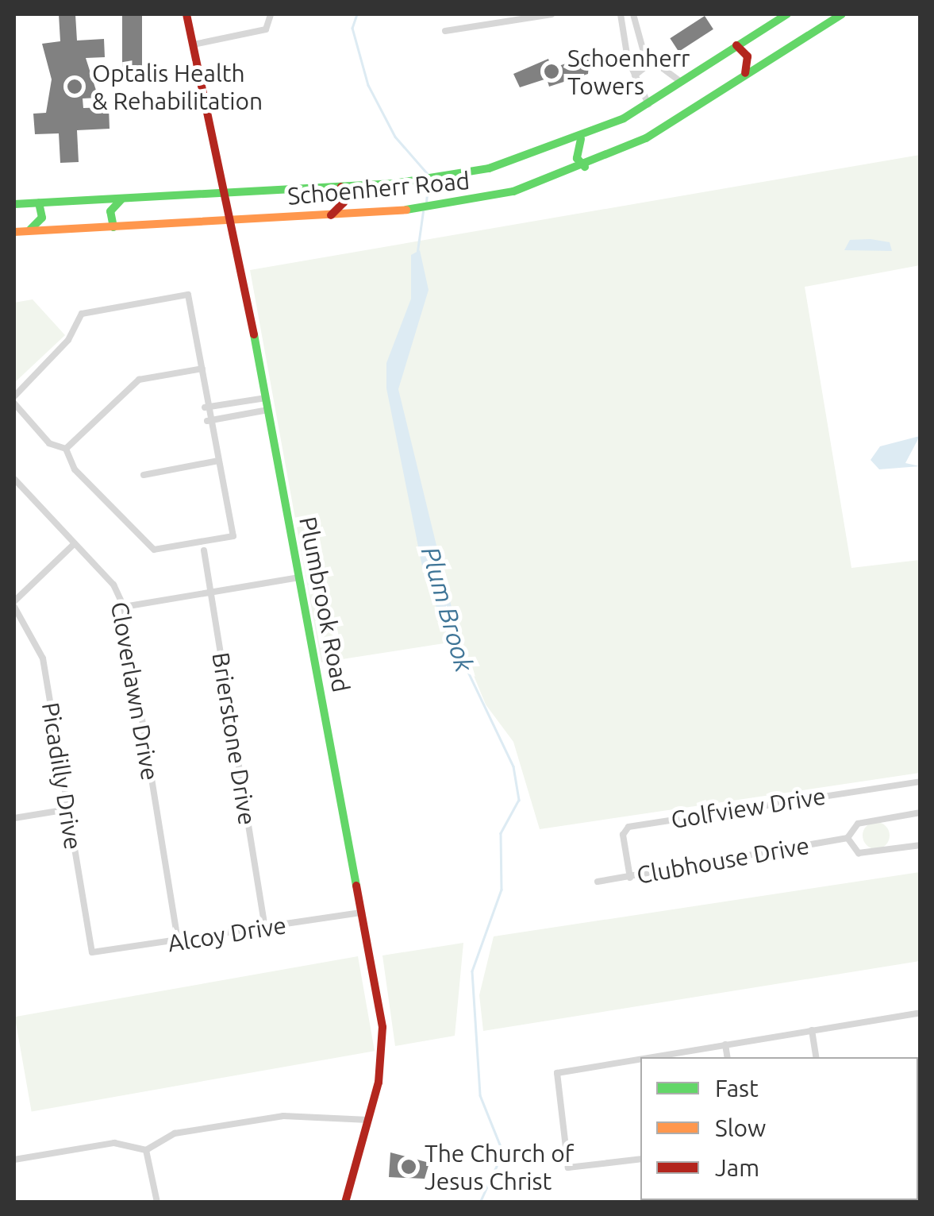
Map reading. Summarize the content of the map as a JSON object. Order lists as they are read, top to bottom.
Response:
{
  "streets": {
    "main road": ["Schoenherr Road", "Plumbrook Road"],
    "street": [
      "Cloverlawn Drive",
      "Brierstone Drive",
      "Picadilly Drive",
      "Golfview Drive",
      "Clubhouse Drive",
      "Alcoy Drive"
    ]
  },
  "crossings": [
    ["Schoenherr Road", "Plumbrook Road"],
    ["Plumbrook Road", "Alcoy Drive"],
    ["Cloverlawn Drive", "Alcoy Drive"],
    ["Brierstone Drive", "Alcoy Drive"],
    ["Picadilly Drive", "Alcoy Drive"],
    ["Golfview Drive", "Clubhouse Drive"]
  ],
  "water": ["Plum Brook"],
  "places": ["Schoenherr Towers", "Optalis Health & Rehabilitation", "The Church of Jesus Christ"],
  "legend": ["Fast", "Slow", "Jam"]
}
